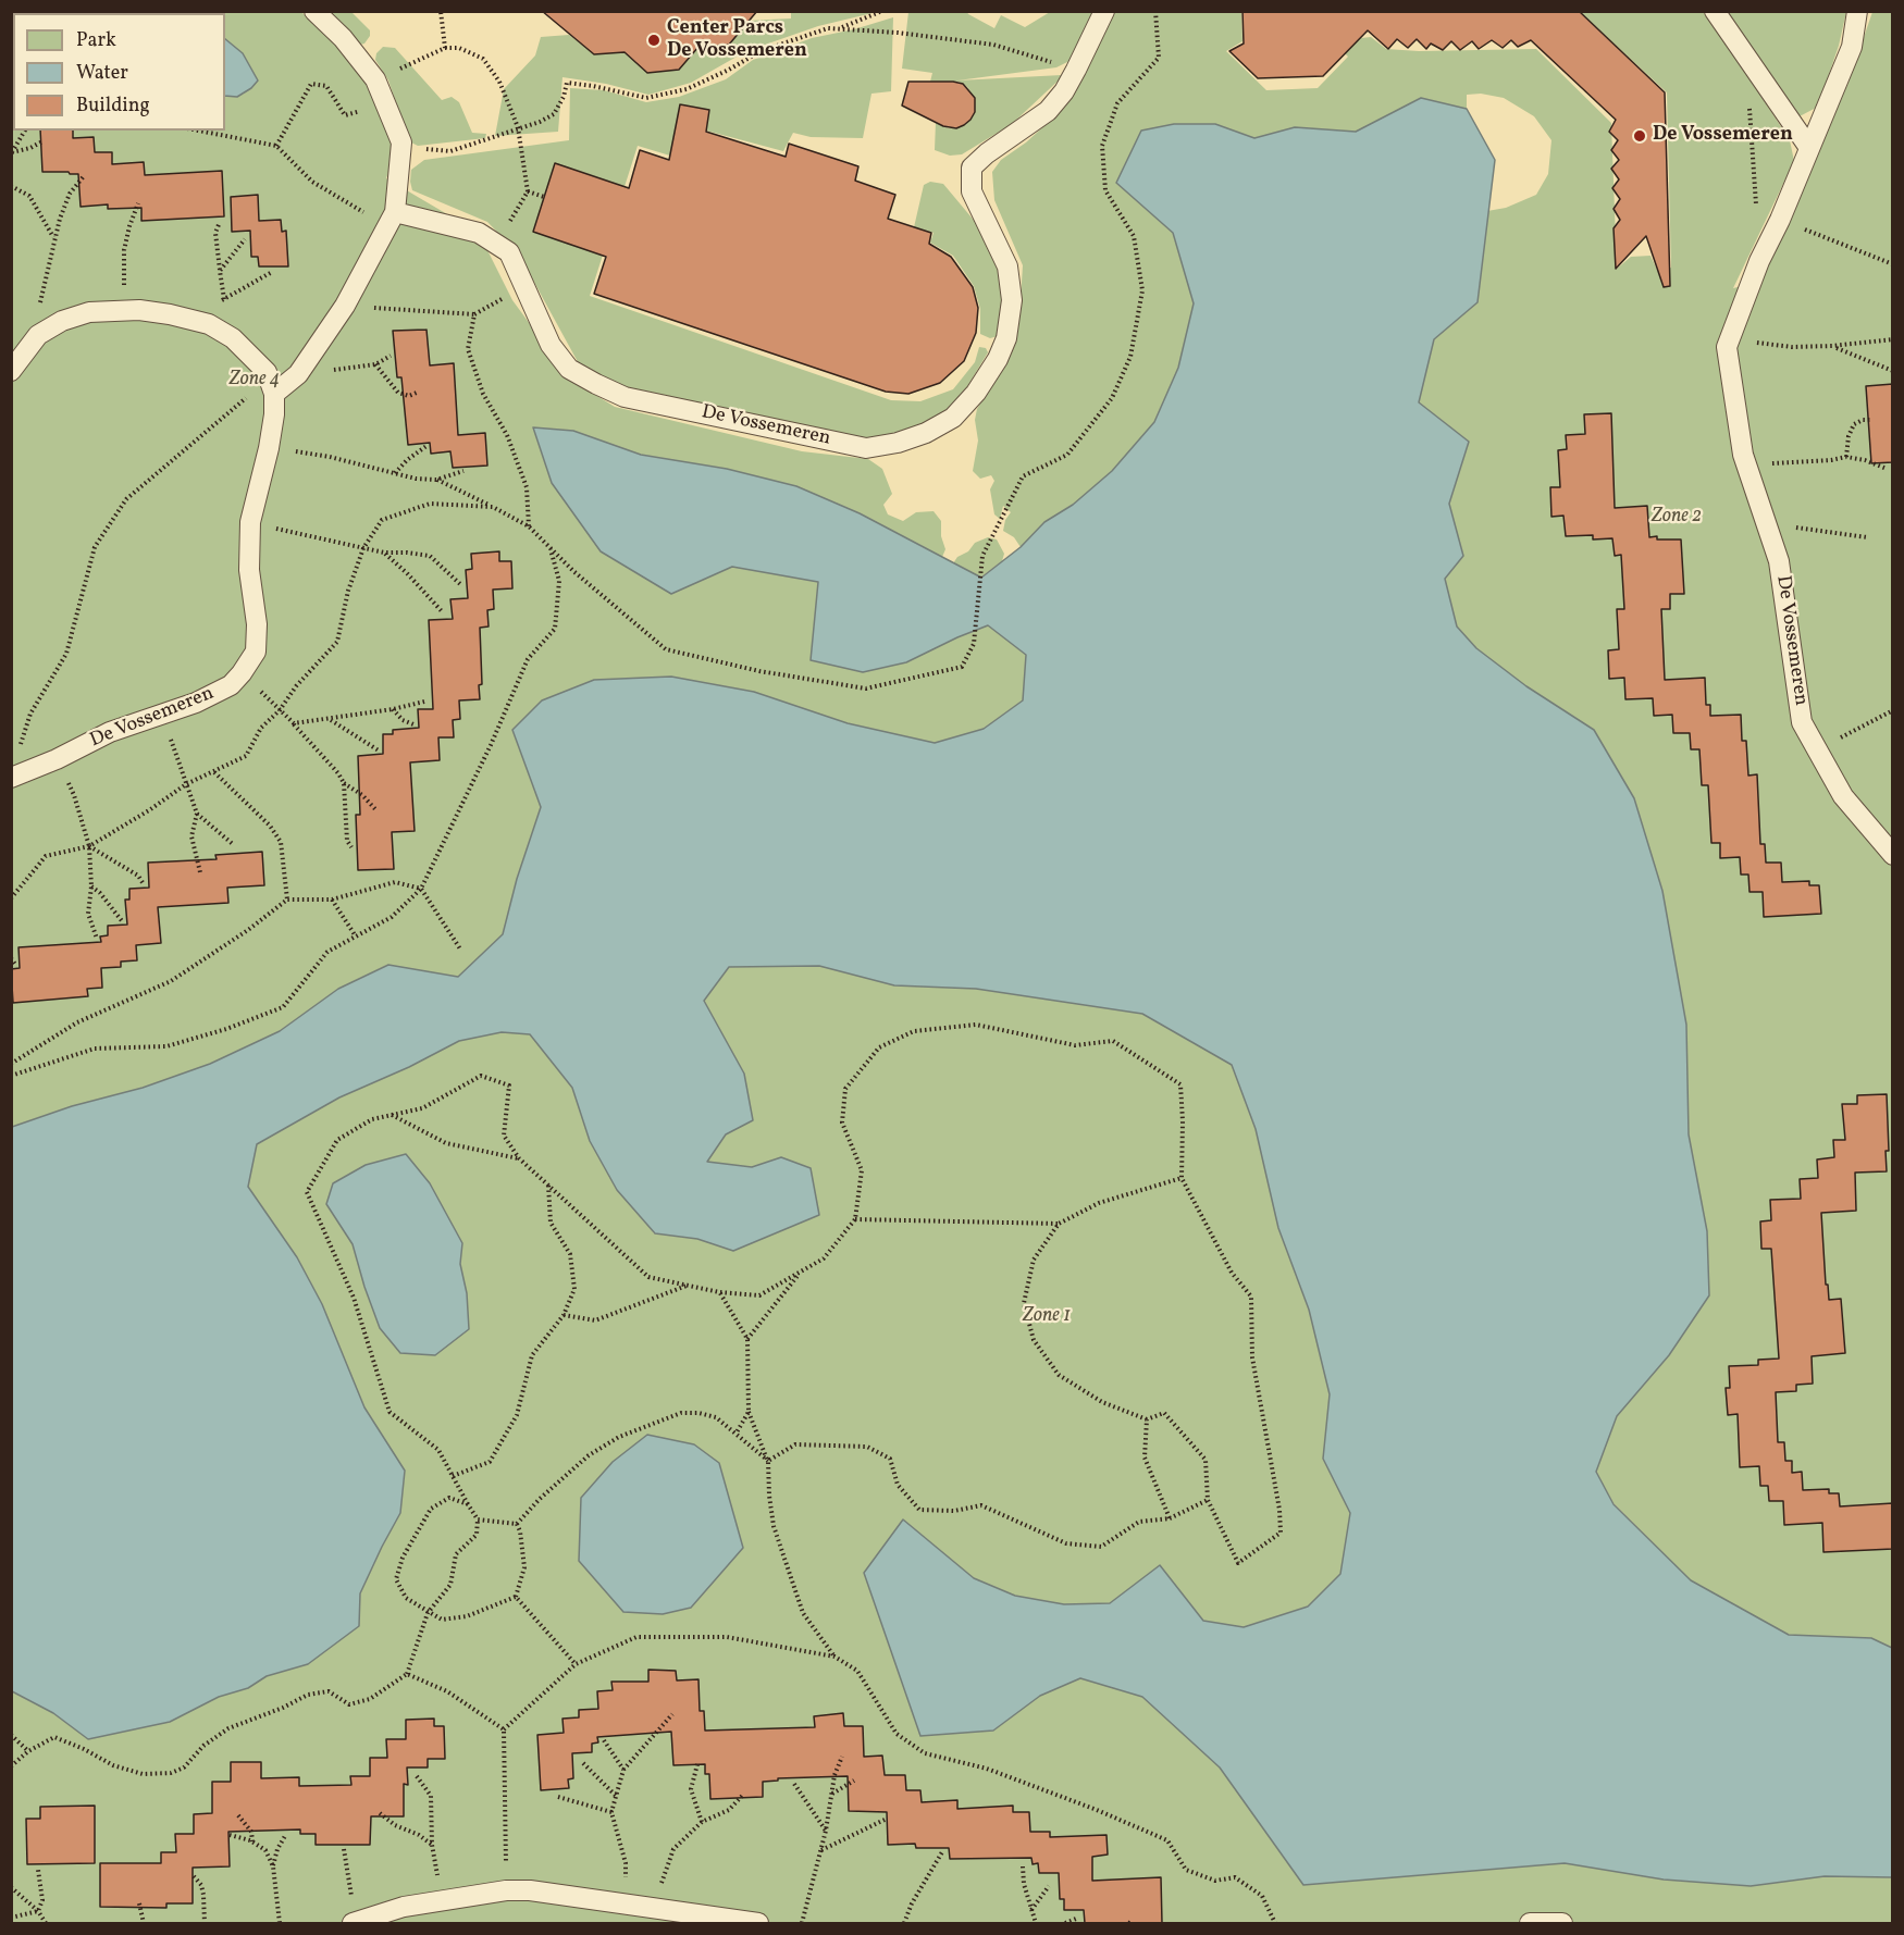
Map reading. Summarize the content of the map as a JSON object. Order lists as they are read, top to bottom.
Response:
{
  "streets": {
    "lane": ["De Vossemeren"]
  },
  "parks": ["Zone 4", "Zone 2", "Zone 1"],
  "places": ["Center Parcs De Vossemeren", "De Vossemeren"],
  "legend": ["Park", "Water", "Building"]
}
